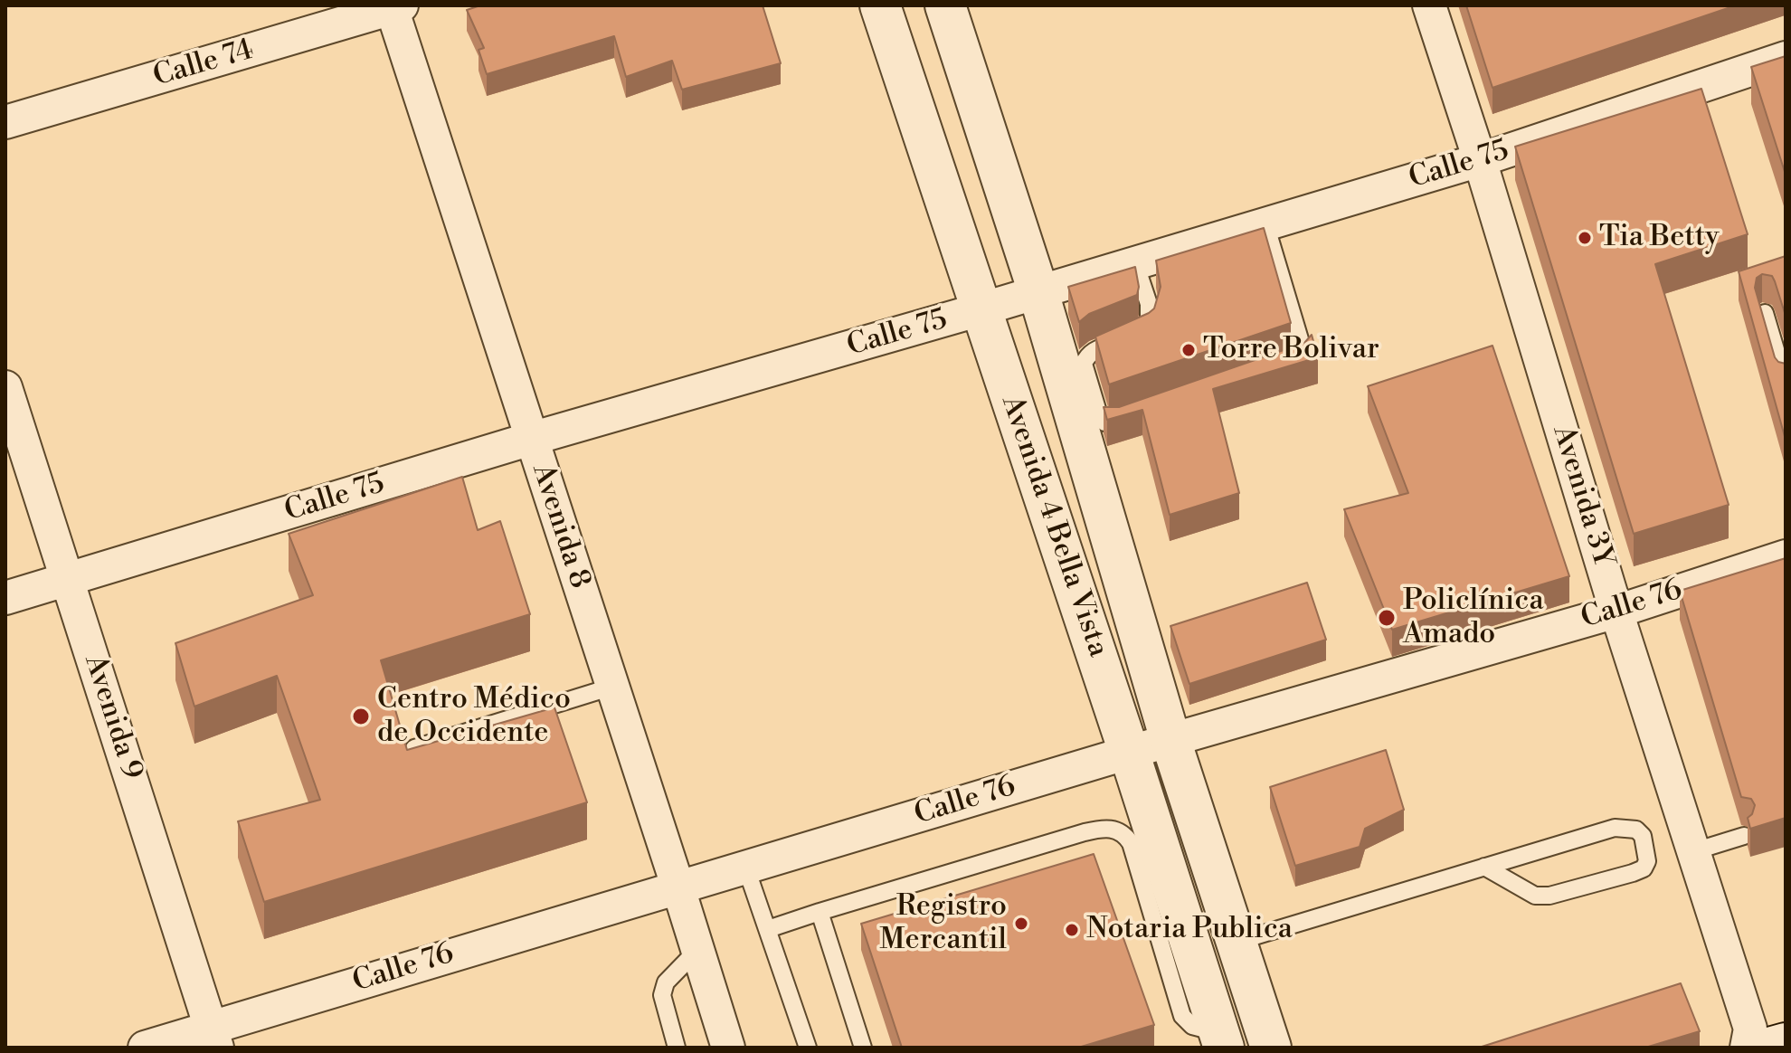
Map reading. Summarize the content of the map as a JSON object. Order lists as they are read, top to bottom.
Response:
{
  "streets": {
    "street": [
      "Calle 74",
      "Calle 75",
      "Avenida 3Y",
      "Avenida 8",
      "Avenida 4 Bella Vista",
      "Calle 76",
      "Avenida 9"
    ]
  },
  "crossings": [
    ["Calle 74", "Avenida 8"],
    ["Calle 75", "Avenida 3Y"],
    ["Calle 75", "Avenida 8"],
    ["Calle 75", "Avenida 4 Bella Vista"],
    ["Calle 75", "Avenida 9"],
    ["Avenida 3Y", "Calle 76"],
    ["Avenida 8", "Calle 76"],
    ["Avenida 4 Bella Vista", "Calle 76"],
    ["Calle 76", "Avenida 9"]
  ],
  "places": [
    "Tia Betty",
    "Torre Bolivar",
    "Policlínica Amado",
    "Centro Médico de Occidente",
    "Registro Mercantil",
    "Notaria Publica"
  ]
}
